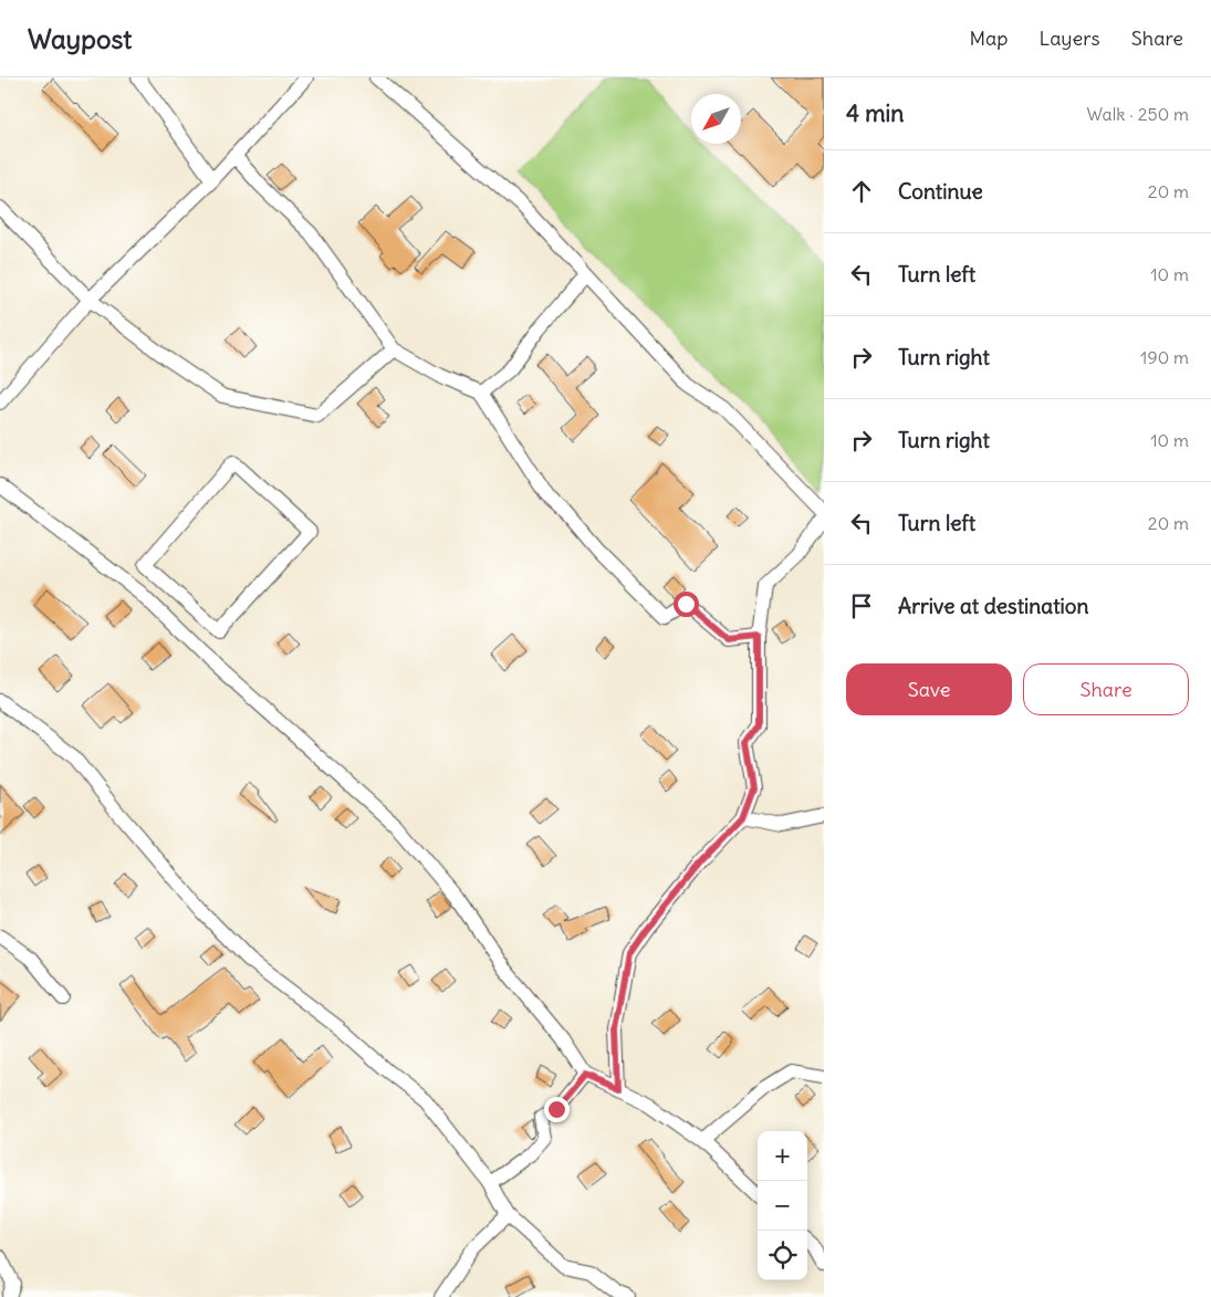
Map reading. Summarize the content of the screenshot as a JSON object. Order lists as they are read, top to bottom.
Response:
{
  "north": "bottom left",
  "page": {
    "header": "Waypost",
    "nav": ["Map", "Layers", "Share"],
    "heading": ["4 min", "Walk · 250 m"],
    "list": [
      ["Continue", "20 m"],
      ["Turn left", "10 m"],
      ["Turn right", "190 m"],
      ["Turn right", "10 m"],
      ["Turn left", "20 m"],
      "Arrive at destination"
    ],
    "buttons": ["Save", "Share"],
    "map_buttons": ["+", "−"]
  }
}
